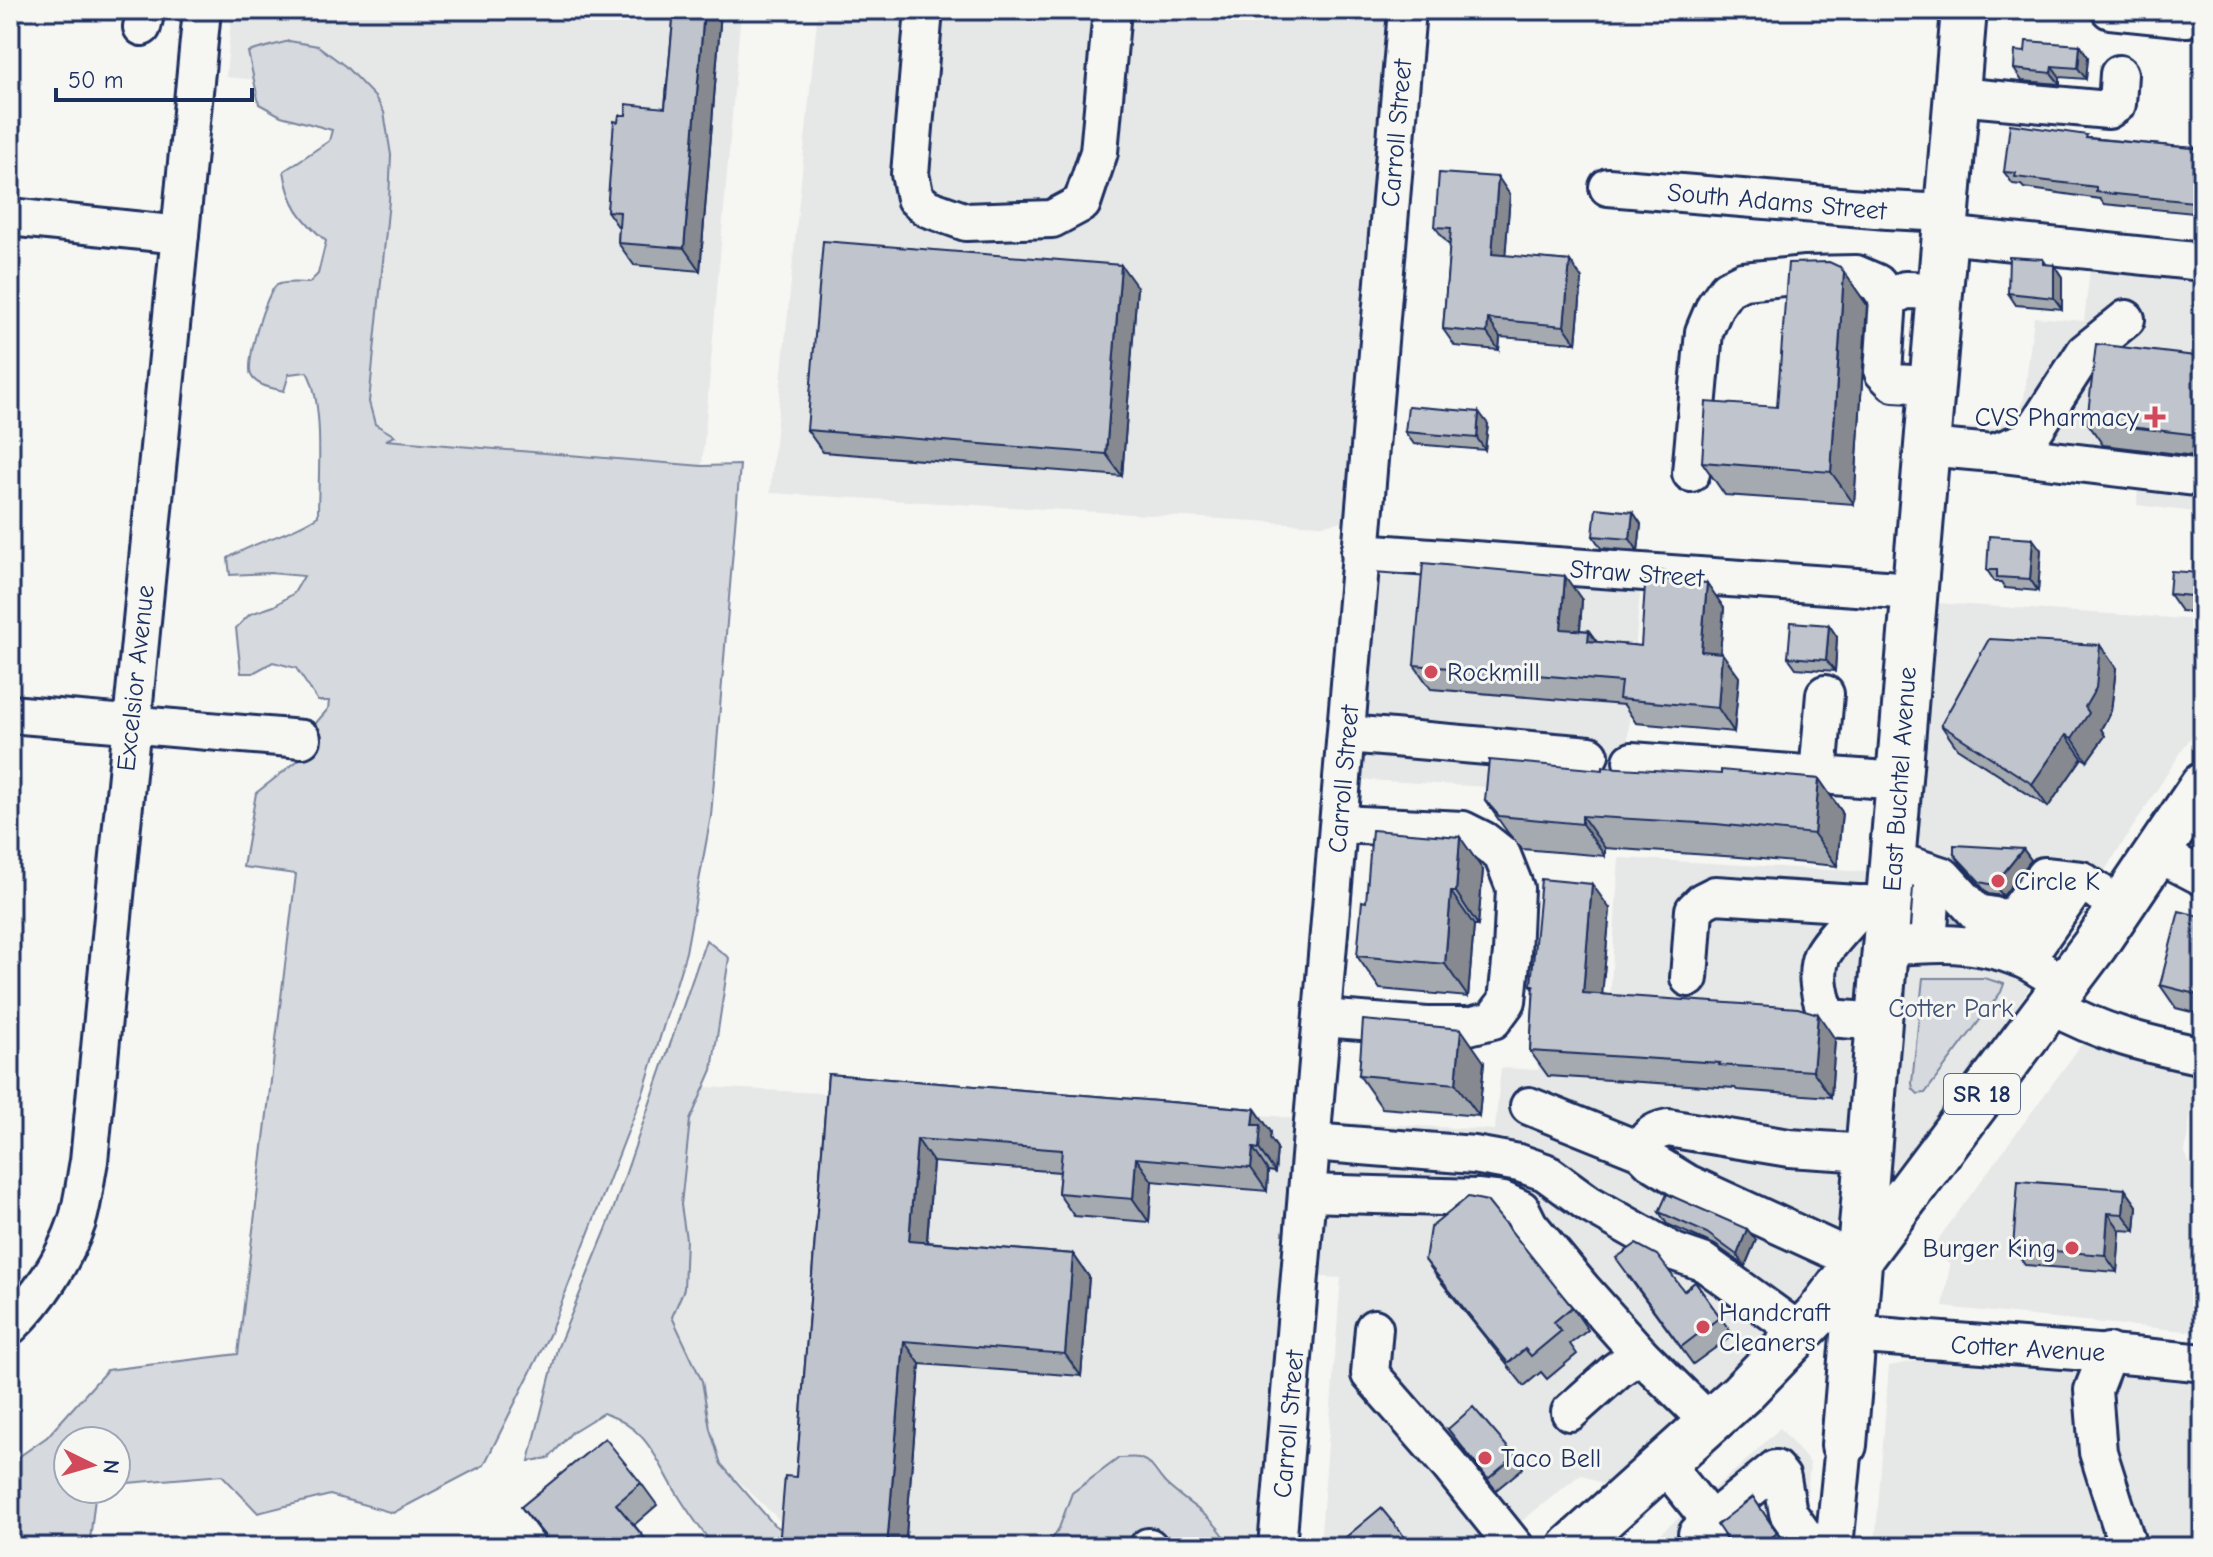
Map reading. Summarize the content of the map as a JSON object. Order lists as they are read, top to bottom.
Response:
{
  "streets": {
    "main road": ["East Buchtel Avenue", "SR 18"],
    "street": [
      "Carroll Street",
      "South Adams Street",
      "Straw Street",
      "Excelsior Avenue",
      "Cotter Avenue"
    ]
  },
  "crossings": [
    ["Carroll Street", "Straw Street"],
    ["South Adams Street", "East Buchtel Avenue"],
    ["Straw Street", "East Buchtel Avenue"],
    ["East Buchtel Avenue", "SR 18"],
    ["East Buchtel Avenue", "Cotter Avenue"]
  ],
  "parks": ["Cotter Park"],
  "places": {
    "health": ["CVS Pharmacy"],
    "other": [
      "Rockmill",
      "Circle K",
      "Burger King",
      "Handcraft Cleaners",
      "Taco Bell"
    ]
  },
  "scale_bar": "50 m",
  "north": "right"
}
